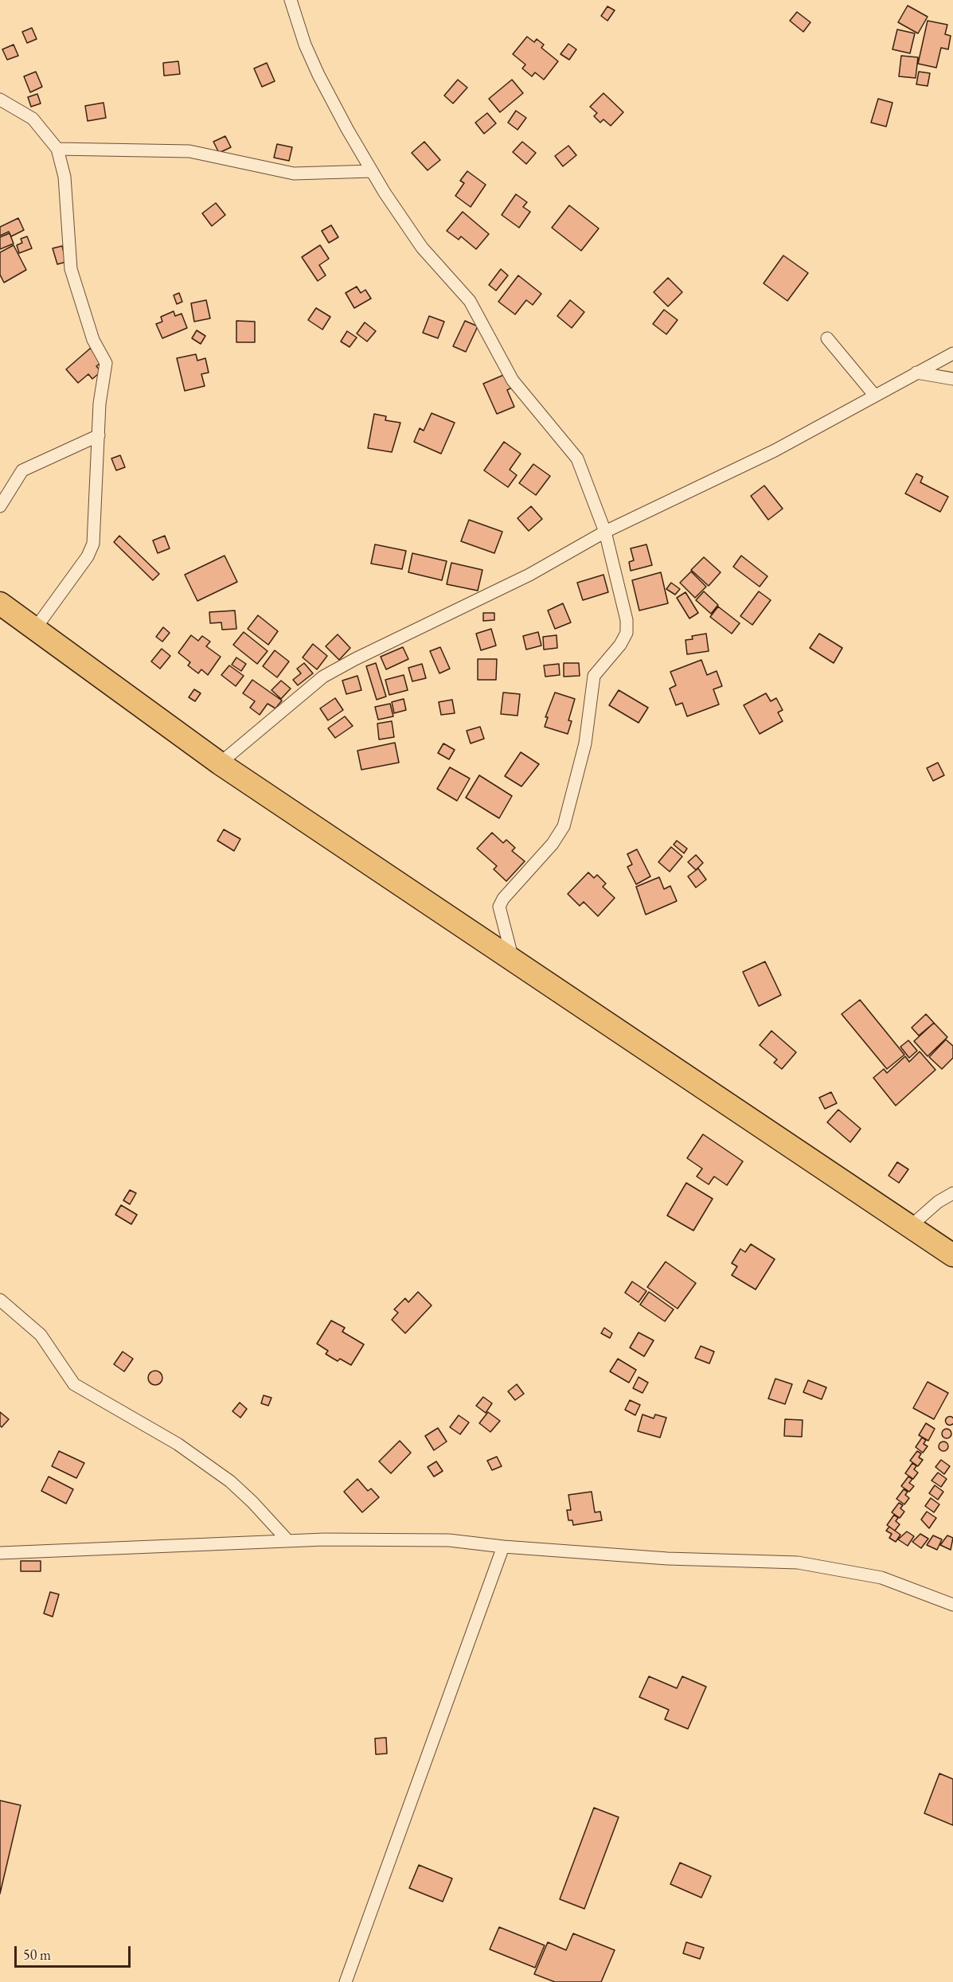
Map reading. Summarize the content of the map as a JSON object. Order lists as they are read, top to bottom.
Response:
{
  "scale_bar": "50 m"
}
